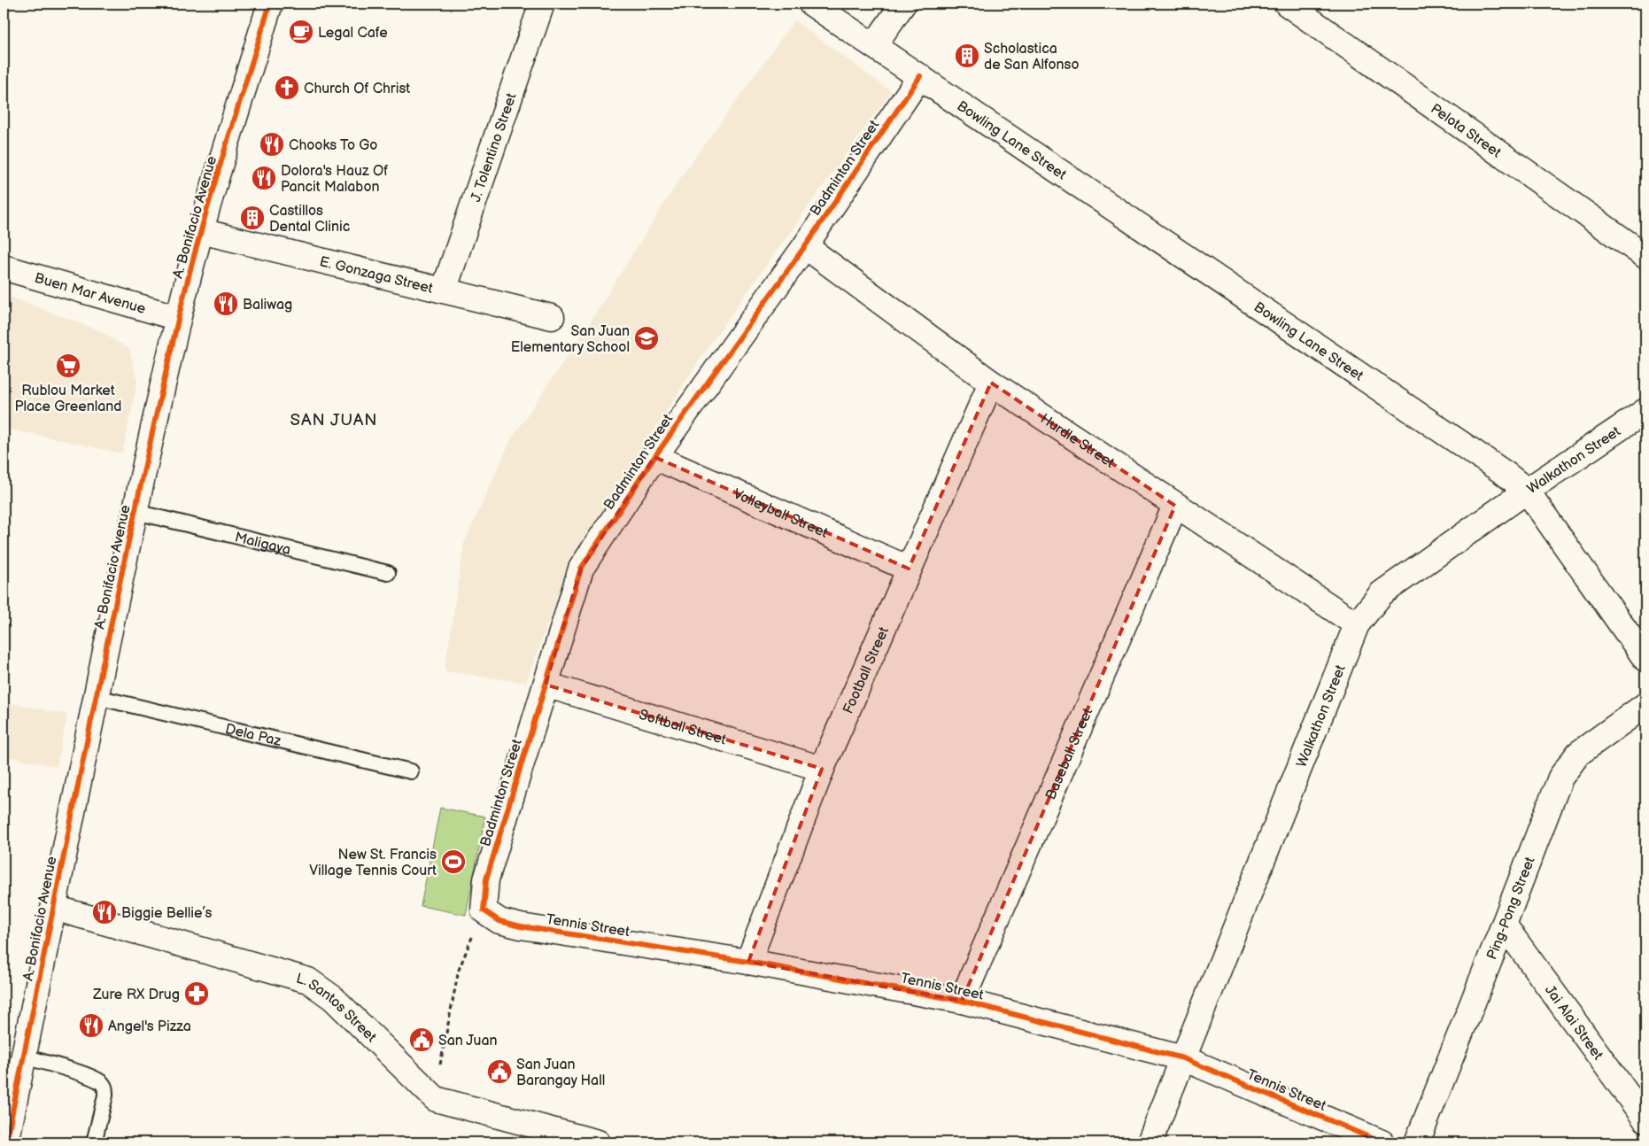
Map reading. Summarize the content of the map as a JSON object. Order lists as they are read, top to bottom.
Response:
{
  "streets": {
    "street": [
      "Pelota Street",
      "Bowling Lane Street",
      "J. Tolentino Street",
      "Badminton Street",
      "A. Bonifacio Avenue",
      "E. Gonzaga Street",
      "Buen Mar Avenue",
      "Hurdle Street",
      "Walkathon Street",
      "Volleyball Street",
      "Football Street",
      "Softball Street",
      "Baseball Street",
      "Ping-Pong Street",
      "Tennis Street",
      "L. Santos Street",
      "Jai Alai Street"
    ],
    "lane": ["Maligaya", "Dela Paz"]
  },
  "crossings": [
    ["Bowling Lane Street", "Badminton Street"],
    ["Bowling Lane Street", "Walkathon Street"],
    ["J. Tolentino Street", "E. Gonzaga Street"],
    ["Badminton Street", "Hurdle Street"],
    ["Badminton Street", "Volleyball Street"],
    ["Badminton Street", "Softball Street"],
    ["Badminton Street", "Tennis Street"],
    ["A. Bonifacio Avenue", "E. Gonzaga Street"],
    ["A. Bonifacio Avenue", "Buen Mar Avenue"],
    ["A. Bonifacio Avenue", "Maligaya"],
    ["A. Bonifacio Avenue", "Dela Paz"],
    ["A. Bonifacio Avenue", "L. Santos Street"],
    ["Hurdle Street", "Walkathon Street"],
    ["Hurdle Street", "Football Street"],
    ["Hurdle Street", "Baseball Street"],
    ["Walkathon Street", "Tennis Street"],
    ["Volleyball Street", "Football Street"],
    ["Football Street", "Softball Street"],
    ["Football Street", "Tennis Street"],
    ["Baseball Street", "Tennis Street"],
    ["Ping-Pong Street", "Jai Alai Street"]
  ],
  "districts": ["SAN JUAN"],
  "places": {
    "cafe": ["Legal Cafe"],
    "building": ["Scholastica de San Alfonso", "Castillos Dental Clinic"],
    "church": ["Church Of Christ"],
    "restaurant": [
      "Chooks To Go",
      "Dolora's Hauz Of Pancit Malabon",
      "Baliwag",
      "Biggie Bellie’s",
      "Angel's Pizza"
    ],
    "school or university": ["San Juan Elementary School"],
    "supermarket": ["Rublou Market Place Greenland"],
    "sports": ["New St. Francis Village Tennis Court"],
    "pharmacy": ["Zure RX Drug"],
    "public building": ["San Juan", "San Juan Barangay Hall"]
  }
}
